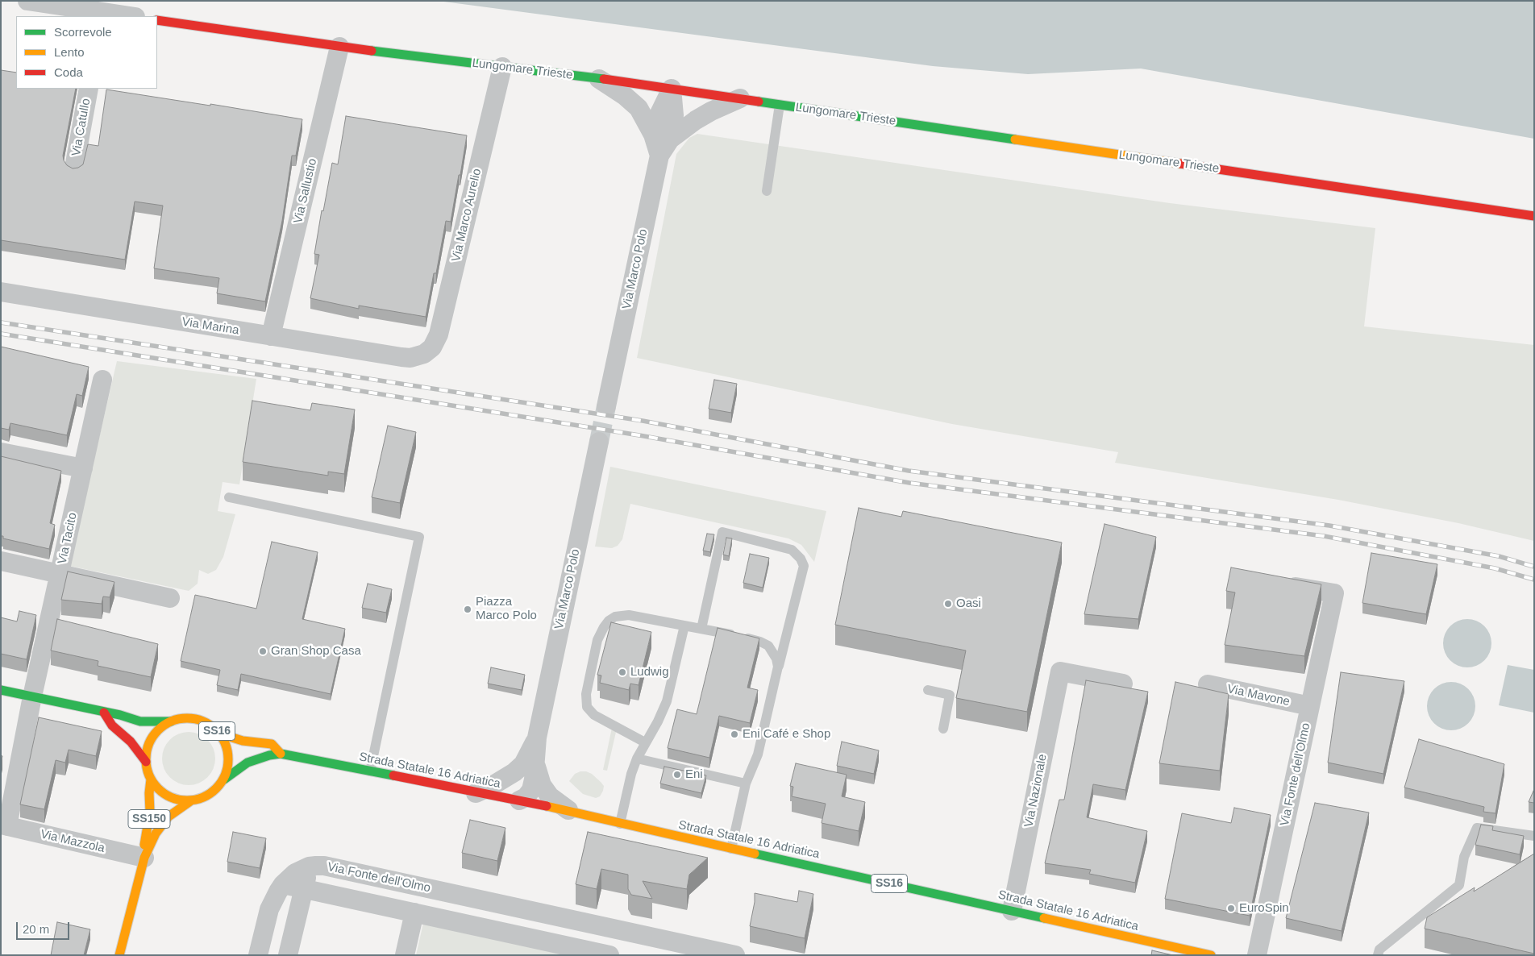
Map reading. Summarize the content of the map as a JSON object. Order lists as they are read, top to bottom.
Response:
{
  "streets": {
    "main road": [
      "Lungomare Trieste",
      "SS16",
      "Strada Statale 16 Adriatica",
      "SS150"
    ],
    "street": [
      "Via Catullo",
      "Via Sallustio",
      "Via Marco Aurelio",
      "Via Marco Polo",
      "Via Marina",
      "Via Tacito",
      "Via Mavone",
      "Via Fonte dell'Olmo",
      "Via Nazionale",
      "Via Mazzola"
    ]
  },
  "crossings": [
    ["Lungomare Trieste", "Via Sallustio"],
    ["Lungomare Trieste", "Via Marco Aurelio"],
    ["Lungomare Trieste", "Via Marco Polo"],
    ["Via Sallustio", "Via Marina"],
    ["Via Marco Aurelio", "Via Marina"],
    ["Via Marco Polo", "Strada Statale 16 Adriatica"],
    ["Via Tacito", "SS16"],
    ["Via Tacito", "Via Mazzola"],
    ["Via Mavone", "Via Fonte dell'Olmo"],
    ["SS16", "Strada Statale 16 Adriatica"],
    ["SS16", "SS150"],
    ["Strada Statale 16 Adriatica", "Via Nazionale"],
    ["Strada Statale 16 Adriatica", "SS150"],
    ["SS150", "Via Mazzola"]
  ],
  "places": [
    "Oasi",
    "Piazza Marco Polo",
    "Gran Shop Casa",
    "Ludwig",
    "Eni Café e Shop",
    "Eni",
    "EuroSpin"
  ],
  "legend": ["Scorrevole", "Lento", "Coda"],
  "scale_bar": "20 m"
}
